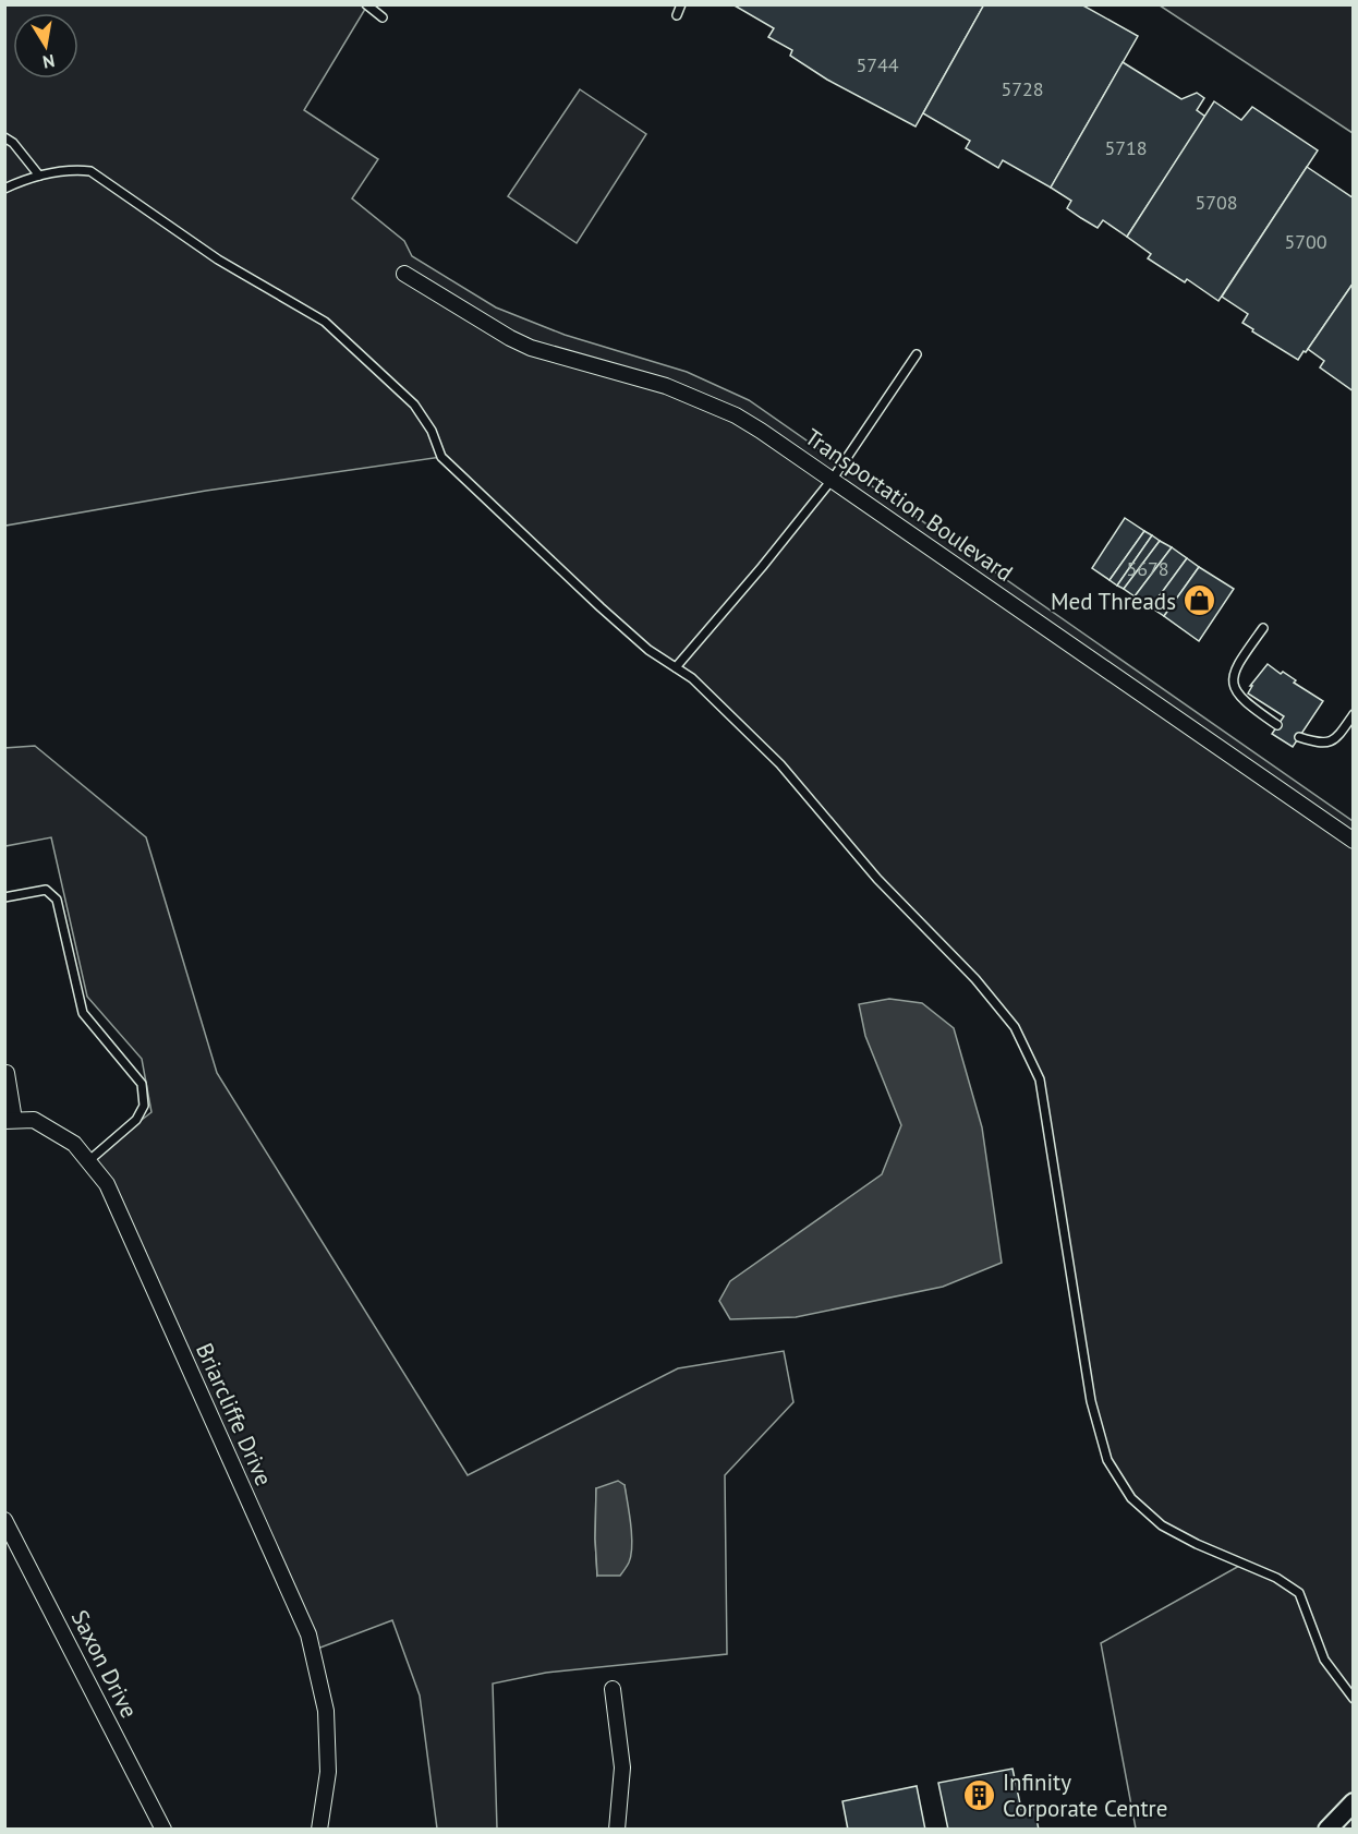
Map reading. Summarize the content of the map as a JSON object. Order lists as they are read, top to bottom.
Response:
{
  "streets": {
    "street": ["Transportation Boulevard", "Briarcliffe Drive", "Saxon Drive"]
  },
  "places": {
    "shop": ["Med Threads"],
    "building": ["Infinity Corporate Centre"]
  },
  "house_numbers": [
    "5744",
    "5728",
    "5718",
    "5708",
    "5700",
    "5678"
  ],
  "north": "bottom"
}
